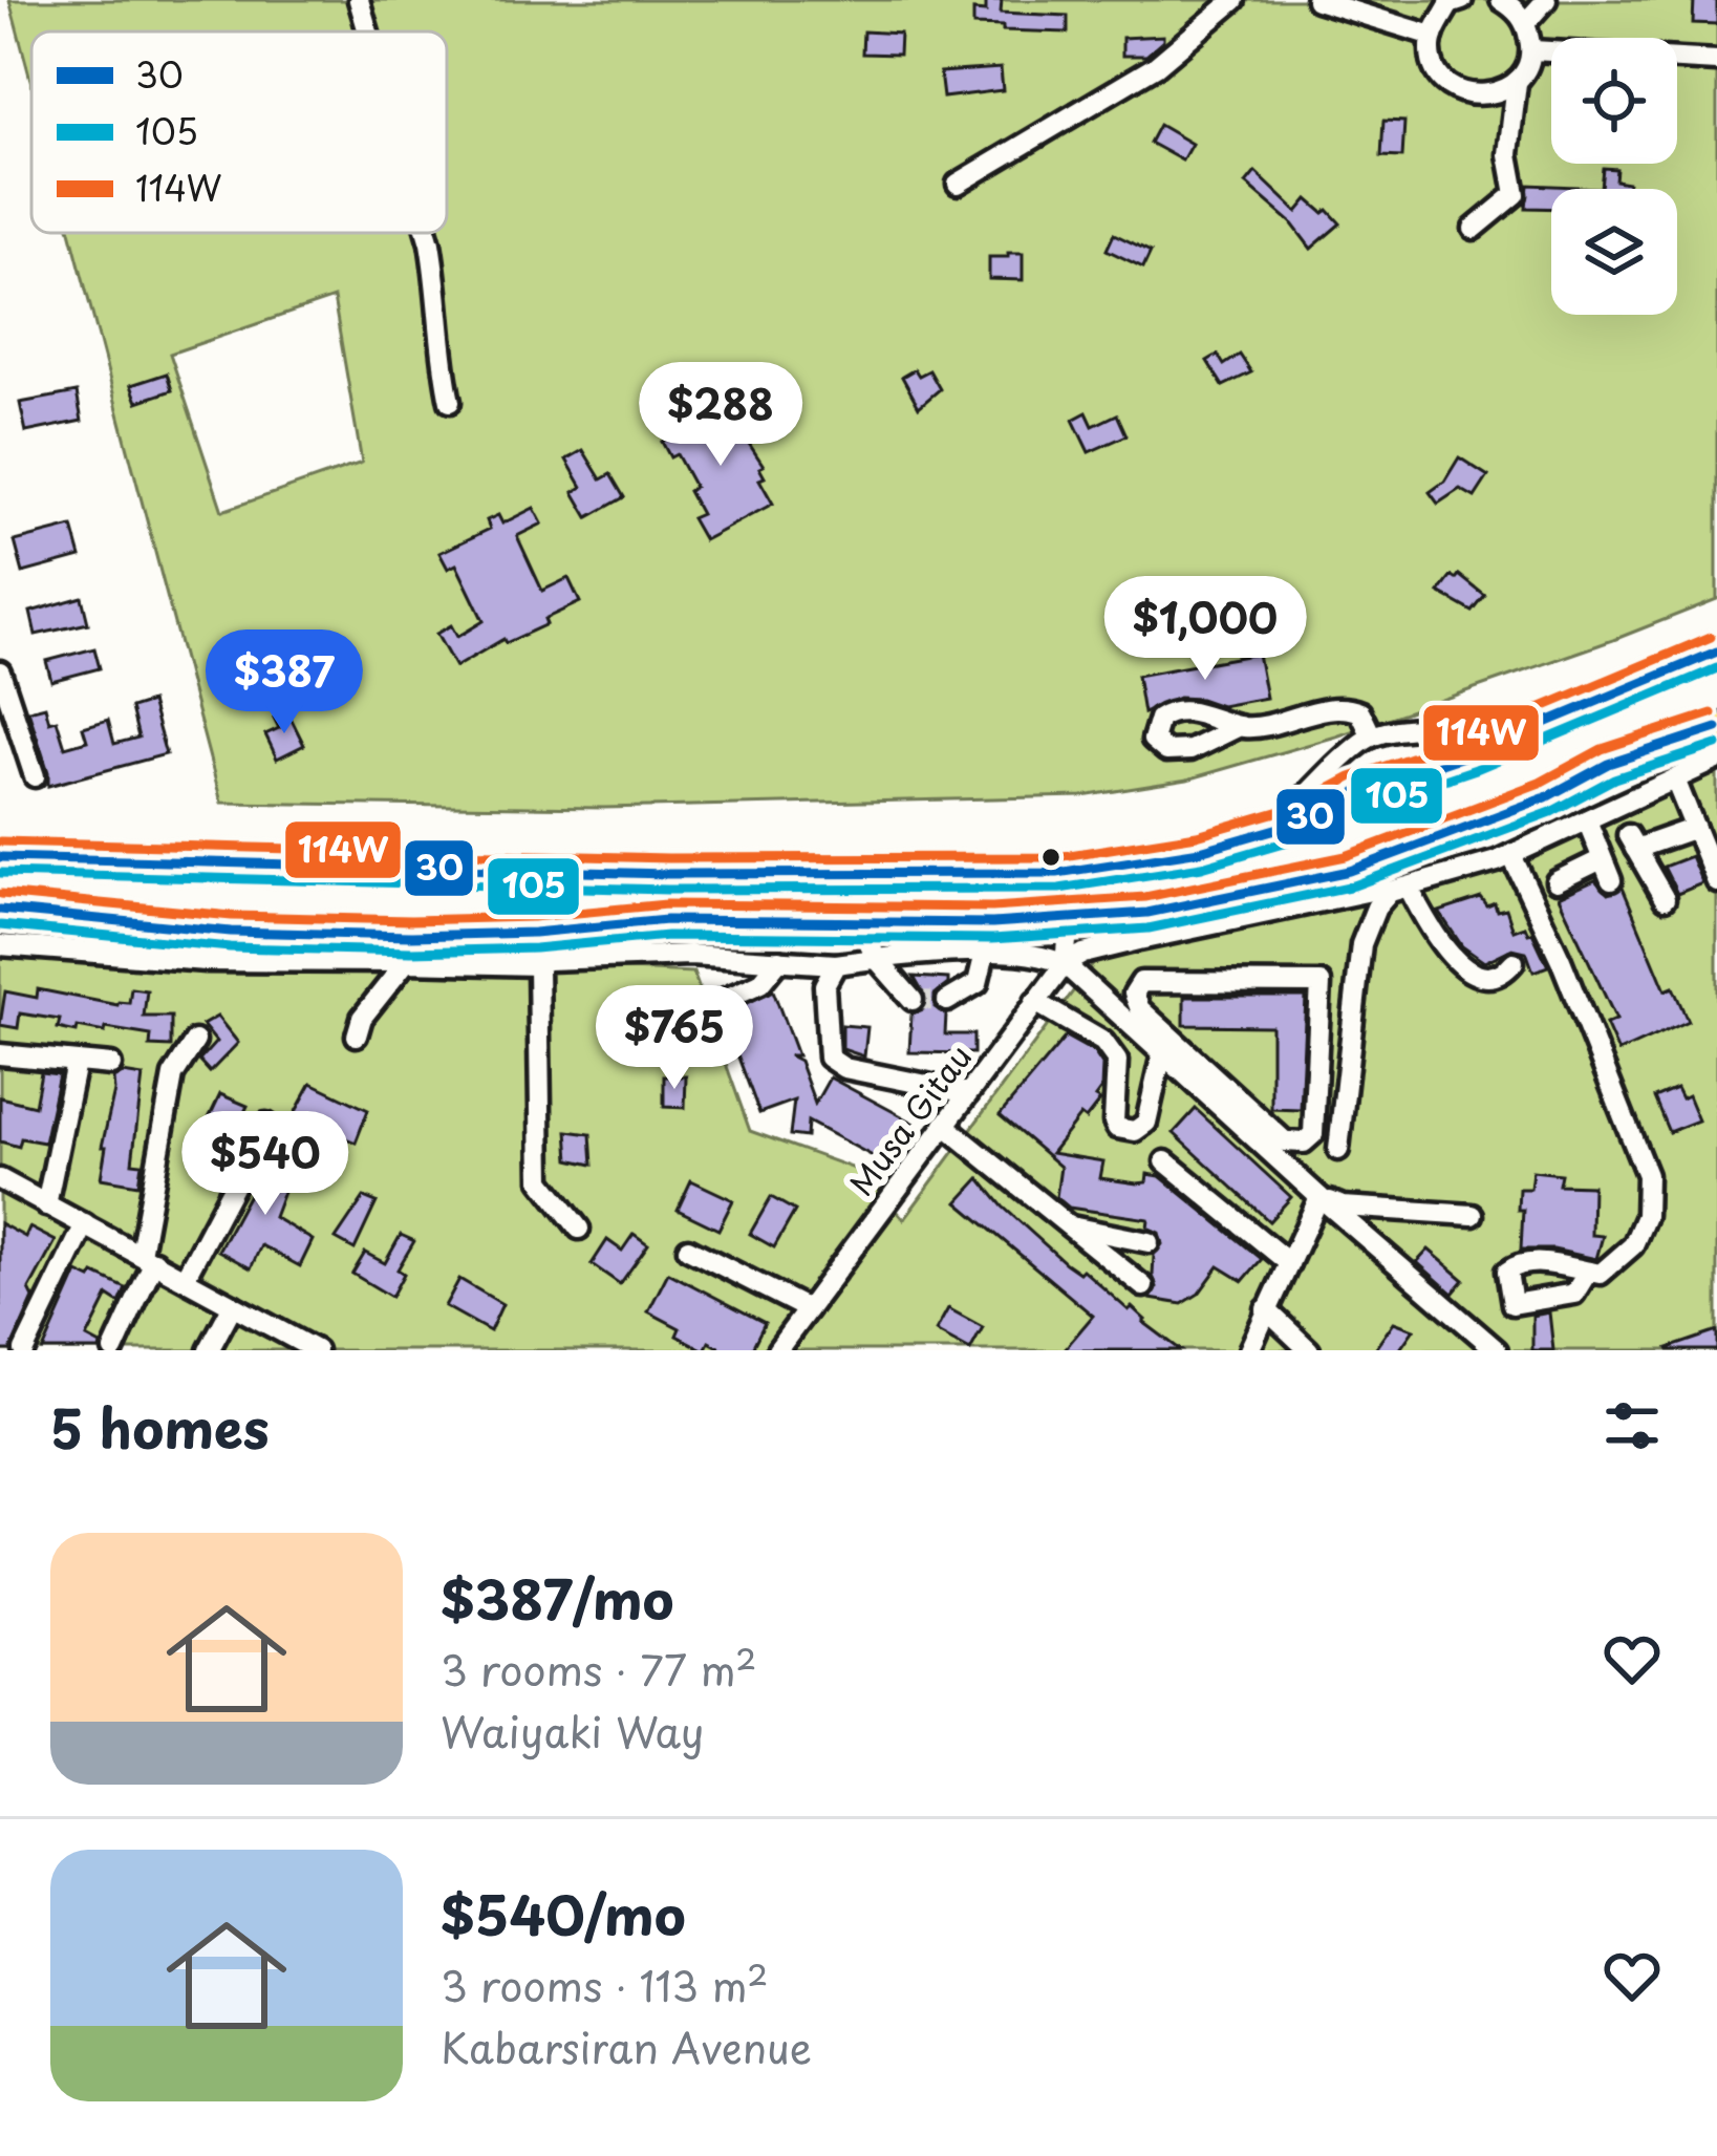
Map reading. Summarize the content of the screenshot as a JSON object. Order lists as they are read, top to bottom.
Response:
{
  "streets": {
    "street": ["Musa Gitau"]
  },
  "lines": ["transit line 114W", "transit line 30", "transit line 105"],
  "legend": ["30", "105", "114W"],
  "page": {
    "price": [
      "$288",
      "$1,000",
      "$387",
      "$765",
      "$540"
    ],
    "heading": "5 homes",
    "list": [
      {
        "name": "$387/mo",
        "note": "3 rooms · 77 m² · Waiyaki Way"
      },
      {
        "name": "$540/mo",
        "note": "3 rooms · 113 m² · Kabarsiran Avenue"
      }
    ]
  }
}
